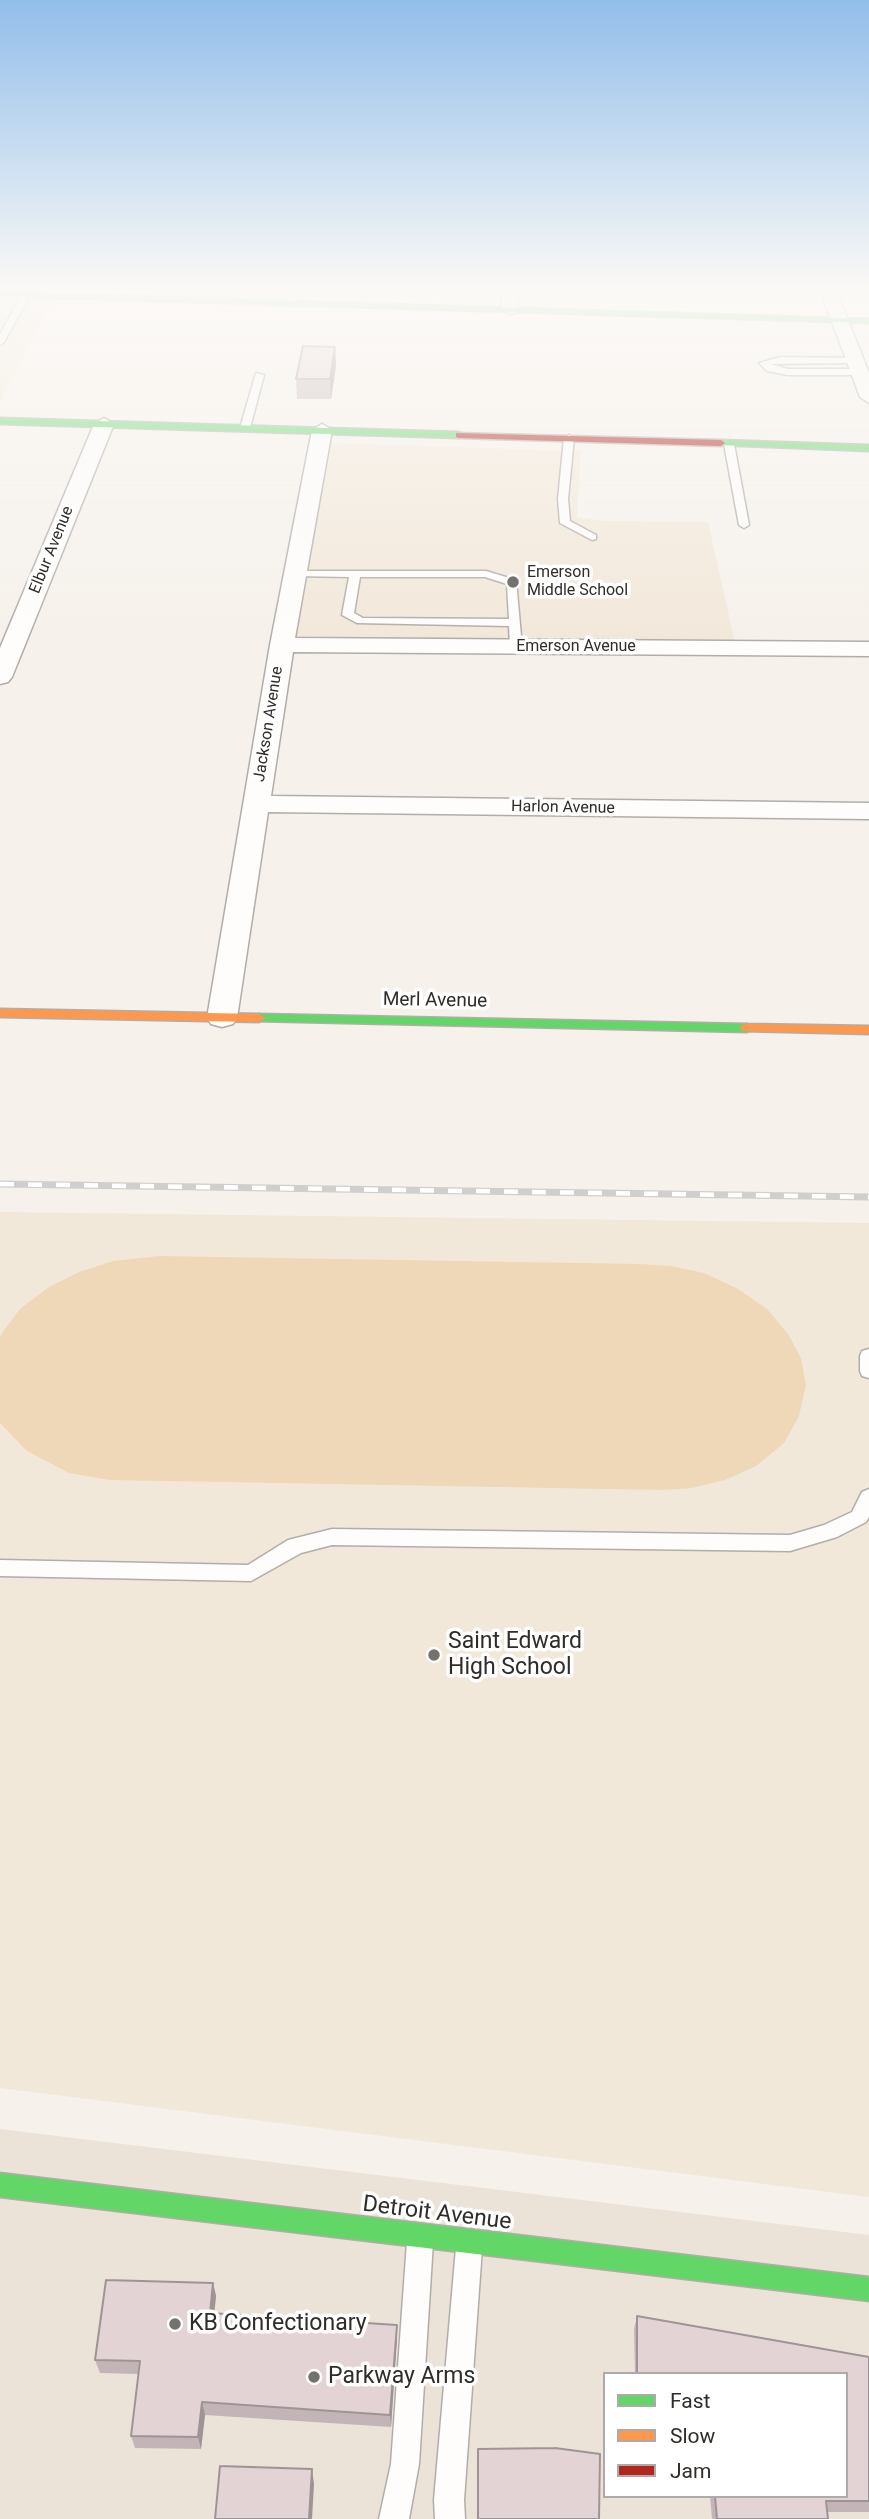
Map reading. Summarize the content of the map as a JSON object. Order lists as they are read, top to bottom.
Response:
{
  "streets": {
    "street": [
      "Elbur Avenue",
      "Emerson Avenue",
      "Jackson Avenue",
      "Harlon Avenue",
      "Merl Avenue",
      "Detroit Avenue"
    ]
  },
  "crossings": [
    ["Emerson Avenue", "Jackson Avenue"],
    ["Jackson Avenue", "Harlon Avenue"],
    ["Jackson Avenue", "Merl Avenue"]
  ],
  "places": [
    "Emerson Middle School",
    "Saint Edward High School",
    "KB Confectionary",
    "Parkway Arms"
  ],
  "legend": ["Fast", "Slow", "Jam"]
}
